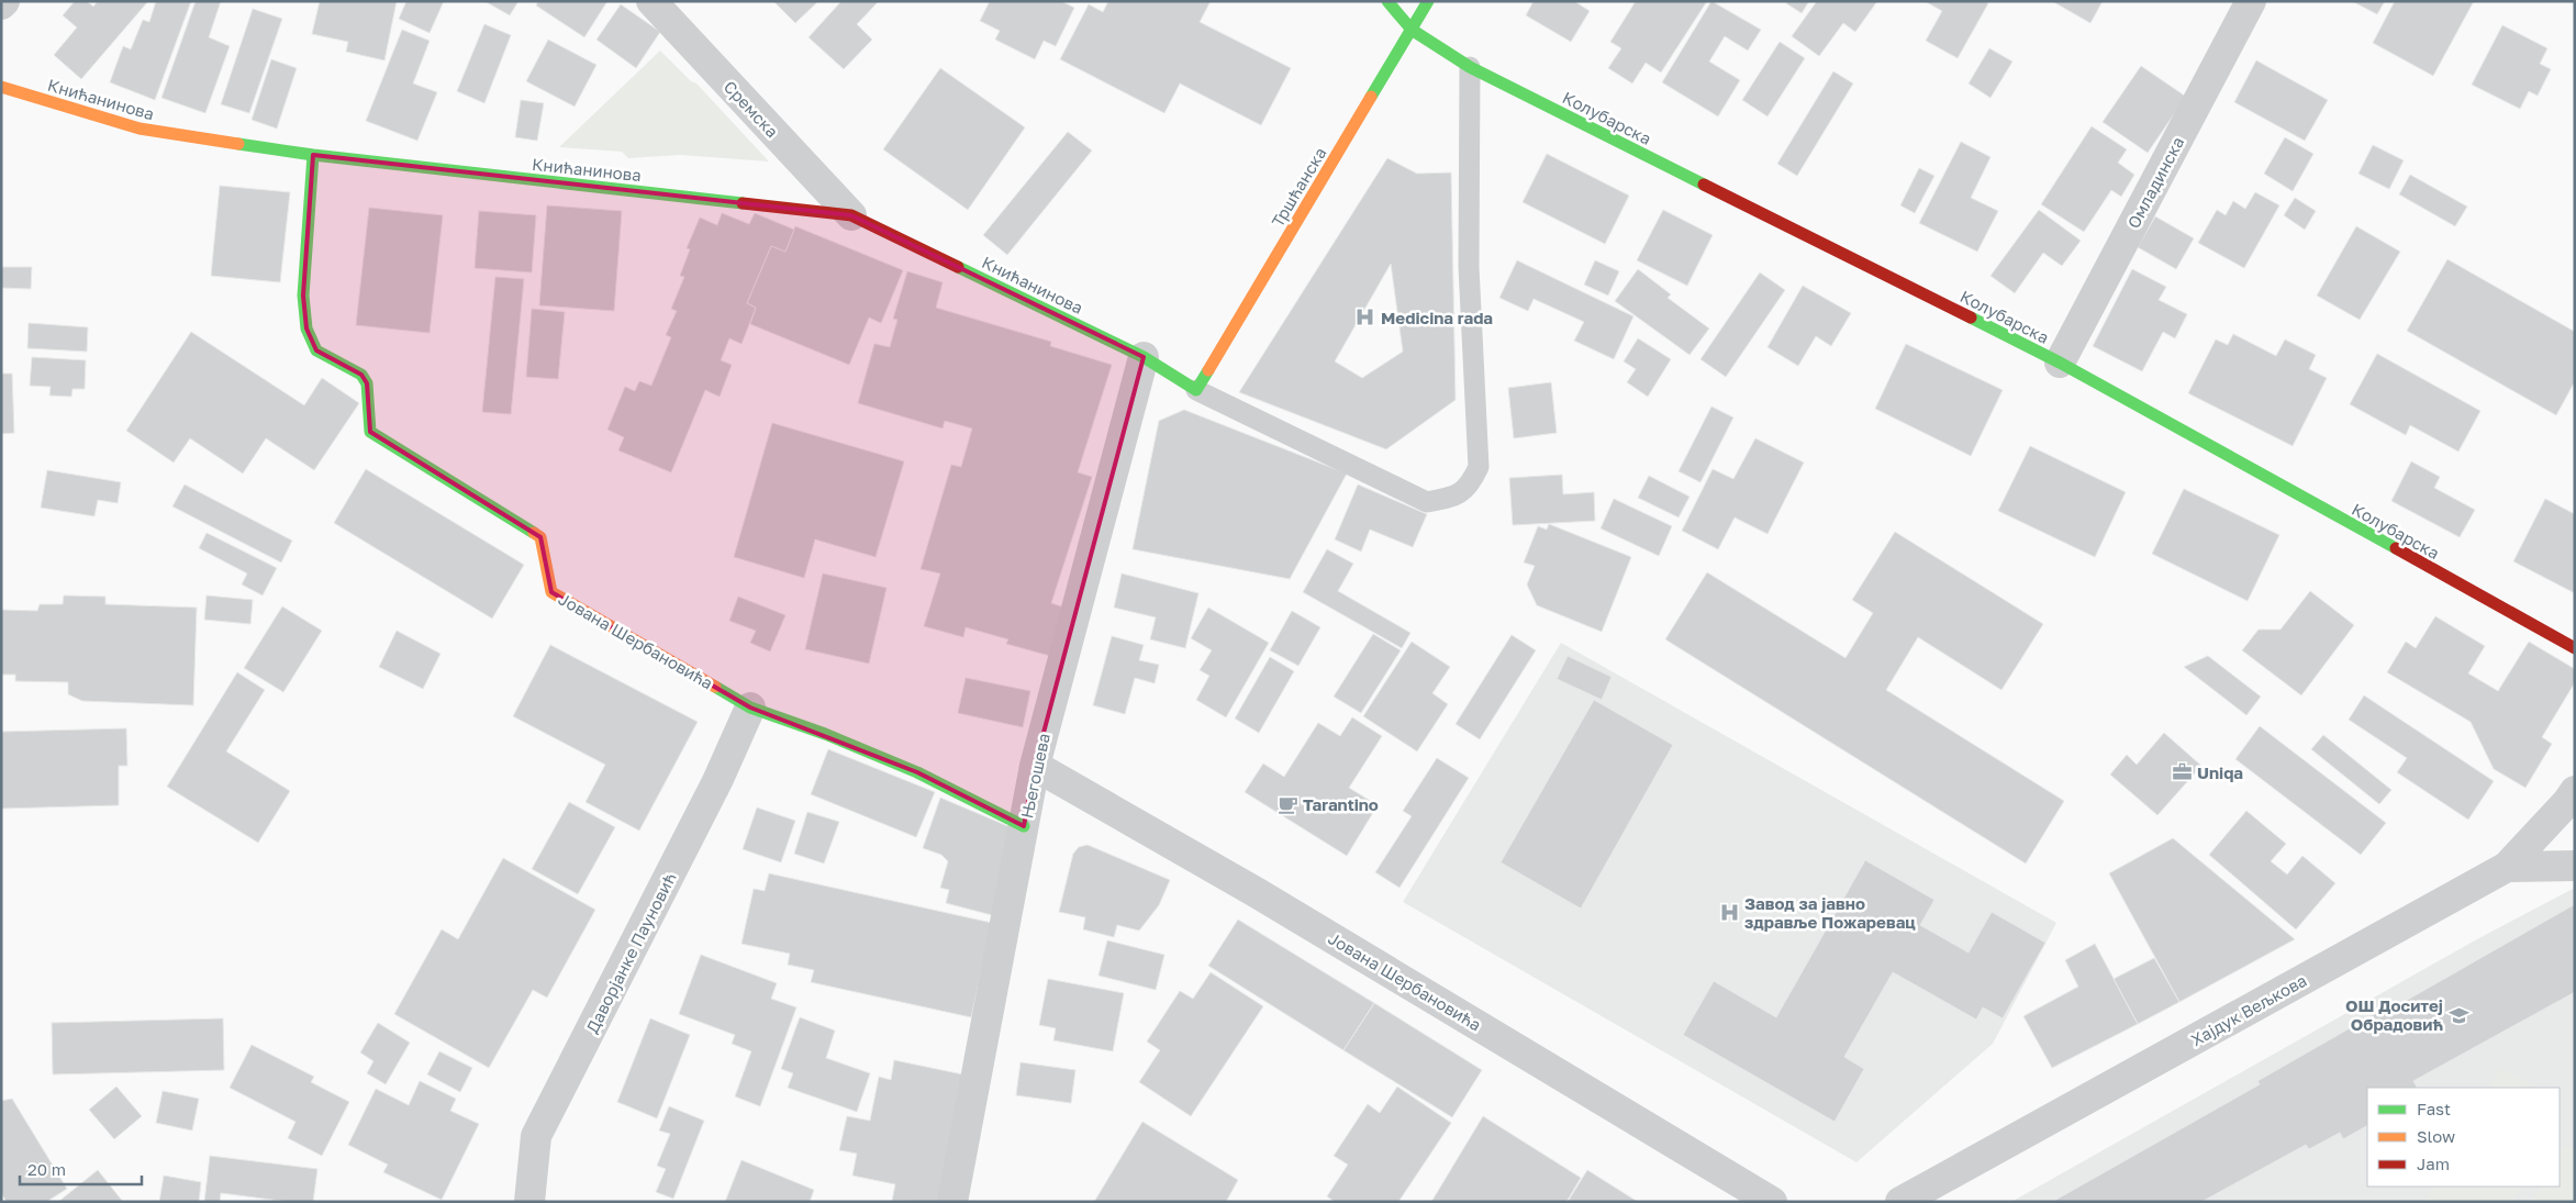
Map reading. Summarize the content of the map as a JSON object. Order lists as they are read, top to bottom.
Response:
{
  "streets": {
    "street": [
      "Книћанинова",
      "Сремска",
      "Колубарска",
      "Омладинска",
      "Тршћанска",
      "Јована Шербановића",
      "Његошева",
      "Даворјанке Пауновић",
      "Хајдук Вељкова"
    ]
  },
  "crossings": [
    ["Книћанинова", "Сремска"],
    ["Книћанинова", "Тршћанска"],
    ["Книћанинова", "Јована Шербановића"],
    ["Книћанинова", "Његошева"],
    ["Колубарска", "Омладинска"],
    ["Колубарска", "Тршћанска"],
    ["Јована Шербановића", "Његошева"],
    ["Јована Шербановића", "Даворјанке Пауновић"]
  ],
  "places": {
    "hospital": ["Medicina rada", "Завод за јавно здравље Пожаревац"],
    "office": ["Uniqa"],
    "cafe": ["Tarantino"],
    "school or university": ["ОШ Доситеј Обрадовић"]
  },
  "legend": ["Fast", "Slow", "Jam"],
  "scale_bar": "20 m"
}
